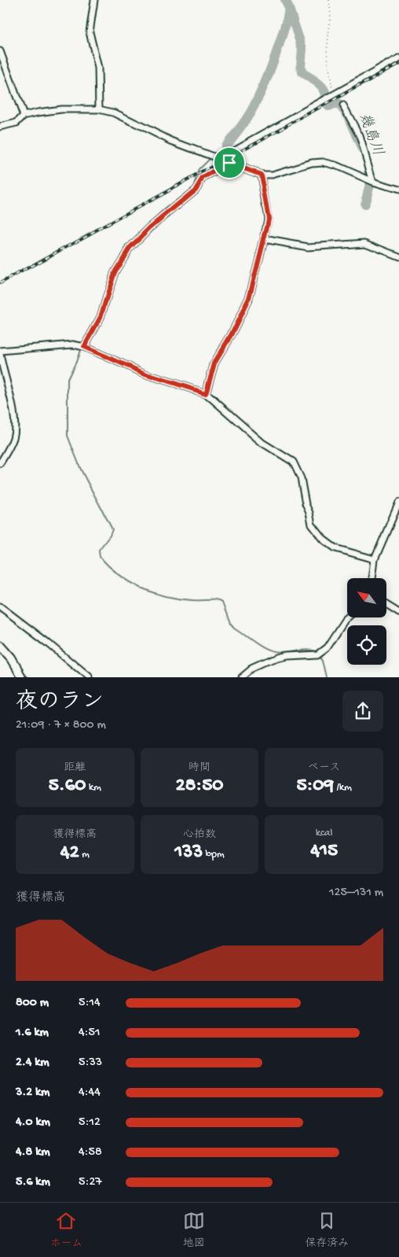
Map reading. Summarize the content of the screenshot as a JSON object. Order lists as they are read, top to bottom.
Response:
{
  "water": ["幾島川"],
  "north": "top left",
  "page": {
    "heading": ["夜のラン", "21:09 · 7 × 800 m"],
    "stats": [
      ["距離", "5.60 km"],
      ["時間", "28:50"],
      ["ペース", "5:09 /km"],
      ["獲得標高", "42 m"],
      ["心拍数", "133 bpm"],
      ["kcal", "415"]
    ],
    "chart": ["獲得標高", "125–131 m"],
    "list": [
      {
        "name": "800 m",
        "note": "5:14"
      },
      {
        "name": "1.6 km",
        "note": "4:51"
      },
      {
        "name": "2.4 km",
        "note": "5:33"
      },
      {
        "name": "3.2 km",
        "note": "4:44"
      },
      {
        "name": "4.0 km",
        "note": "5:12"
      },
      {
        "name": "4.8 km",
        "note": "4:58"
      },
      {
        "name": "5.6 km",
        "note": "5:27"
      }
    ],
    "tabs": ["ホーム", "地図", "保存済み"]
  }
}
